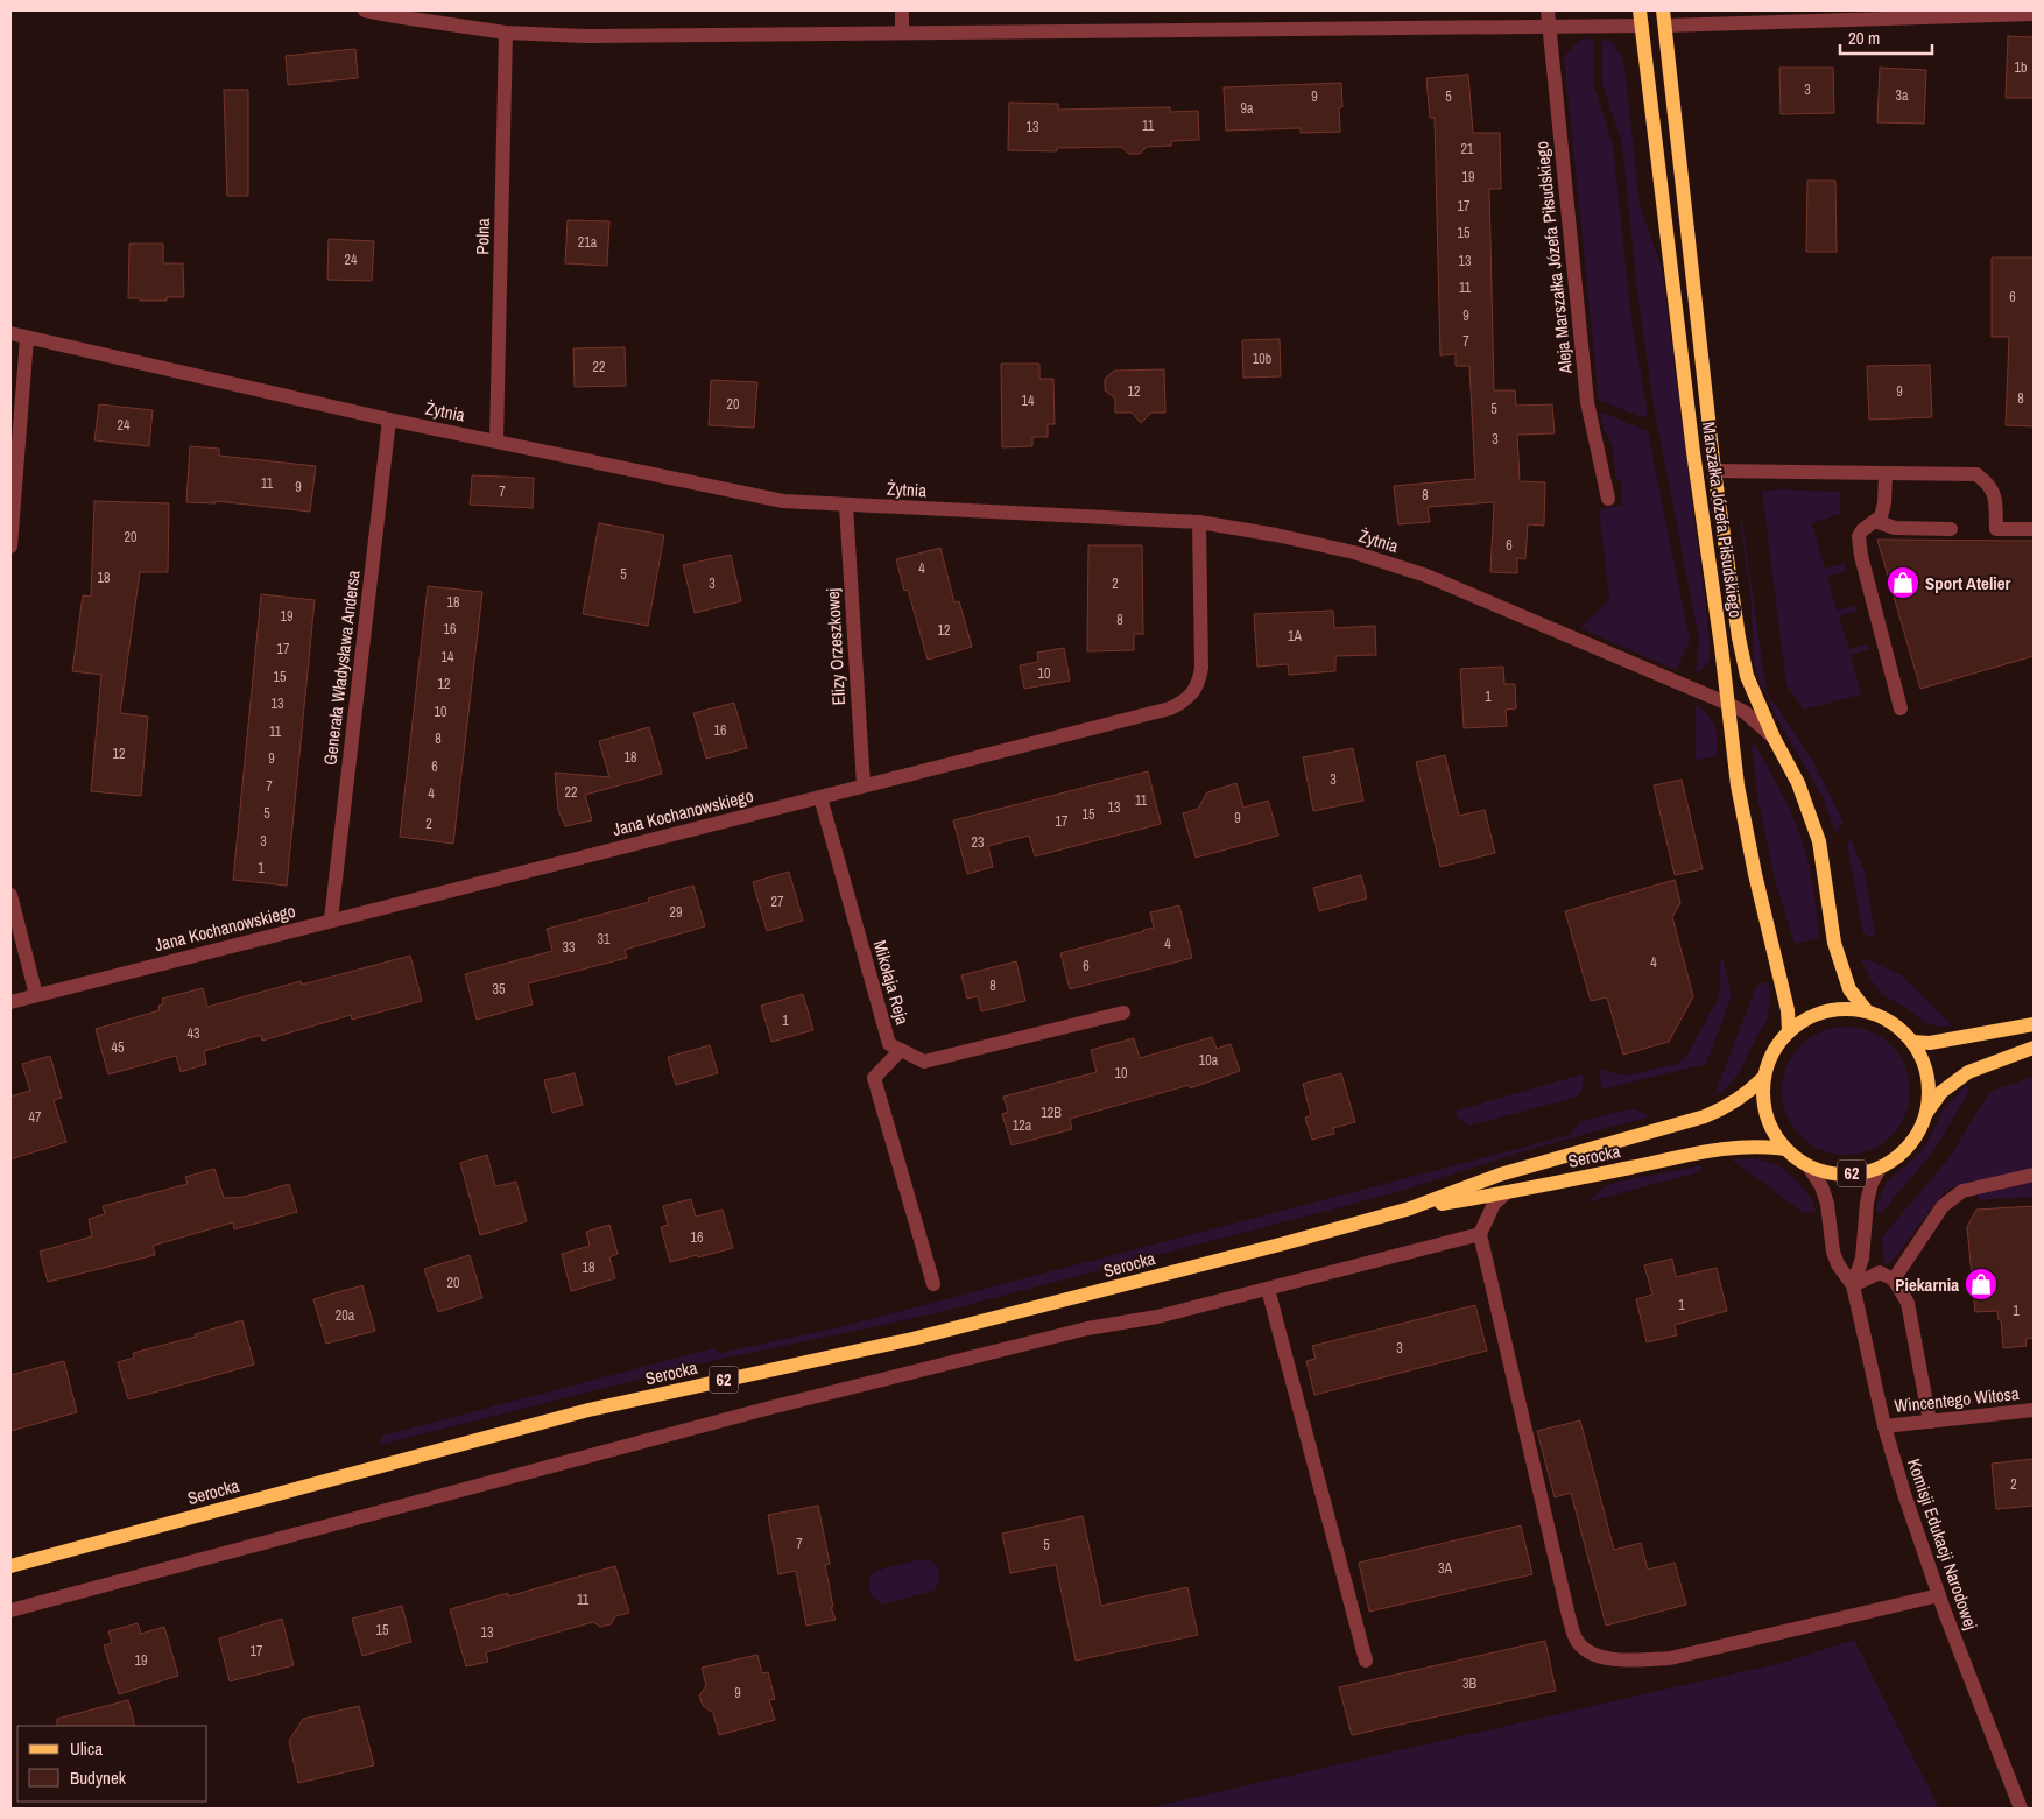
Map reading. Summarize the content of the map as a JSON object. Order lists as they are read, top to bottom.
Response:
{
  "streets": {
    "main road": ["Marszałka Józefa Piłsudskiego", "Serocka", "62"],
    "street": [
      "Polna",
      "Aleja Marszałka Józefa Piłsudskiego",
      "Żytnia",
      "Elizy Orzeszkowej",
      "Generała Władysława Andersa",
      "Jana Kochanowskiego",
      "Mikołaja Reja",
      "Wincentego Witosa",
      "Komisji Edukacji Narodowej"
    ]
  },
  "crossings": [
    ["Polna", "Żytnia"],
    ["Żytnia", "Marszałka Józefa Piłsudskiego"],
    ["Żytnia", "Elizy Orzeszkowej"],
    ["Żytnia", "Generała Władysława Andersa"],
    ["Żytnia", "Jana Kochanowskiego"],
    ["Marszałka Józefa Piłsudskiego", "Serocka"],
    ["Marszałka Józefa Piłsudskiego", "62"],
    ["Marszałka Józefa Piłsudskiego", "Komisji Edukacji Narodowej"],
    ["Elizy Orzeszkowej", "Jana Kochanowskiego"],
    ["Generała Władysława Andersa", "Jana Kochanowskiego"],
    ["Jana Kochanowskiego", "Mikołaja Reja"],
    ["Serocka", "62"],
    ["Serocka", "Komisji Edukacji Narodowej"],
    ["62", "Komisji Edukacji Narodowej"],
    ["Wincentego Witosa", "Komisji Edukacji Narodowej"]
  ],
  "places": {
    "shop": ["Sport Atelier", "Piekarnia"]
  },
  "house_numbers": [
    "1b",
    "3",
    "3a",
    "9",
    "5",
    "9a",
    "11",
    "13",
    "21",
    "19",
    "17",
    "15",
    "21a",
    "24",
    "13",
    "11",
    "6",
    "9",
    "7",
    "10b",
    "22",
    "12",
    "9",
    "8",
    "14",
    "20",
    "5",
    "24",
    "3",
    "11",
    "9",
    "7",
    "8",
    "20",
    "6",
    "4",
    "5",
    "18",
    "3",
    "2",
    "18",
    "19",
    "8",
    "16",
    "12",
    "1A",
    "17",
    "14",
    "10",
    "15",
    "12",
    "1",
    "13",
    "10",
    "16",
    "11",
    "8",
    "12",
    "18",
    "9",
    "6",
    "3",
    "7",
    "22",
    "4",
    "11",
    "13",
    "5",
    "15",
    "9",
    "17",
    "2",
    "3",
    "23",
    "1",
    "27",
    "29",
    "31",
    "4",
    "33",
    "4",
    "6",
    "8",
    "35",
    "1",
    "43",
    "45",
    "10a",
    "10",
    "12B",
    "47",
    "12a",
    "16",
    "18",
    "20",
    "1",
    "1",
    "20a",
    "3",
    "2",
    "7",
    "5",
    "3A",
    "11",
    "15",
    "13",
    "17",
    "19",
    "3B",
    "9"
  ],
  "legend": ["Ulica", "Budynek"],
  "scale_bar": "20 m"
}
